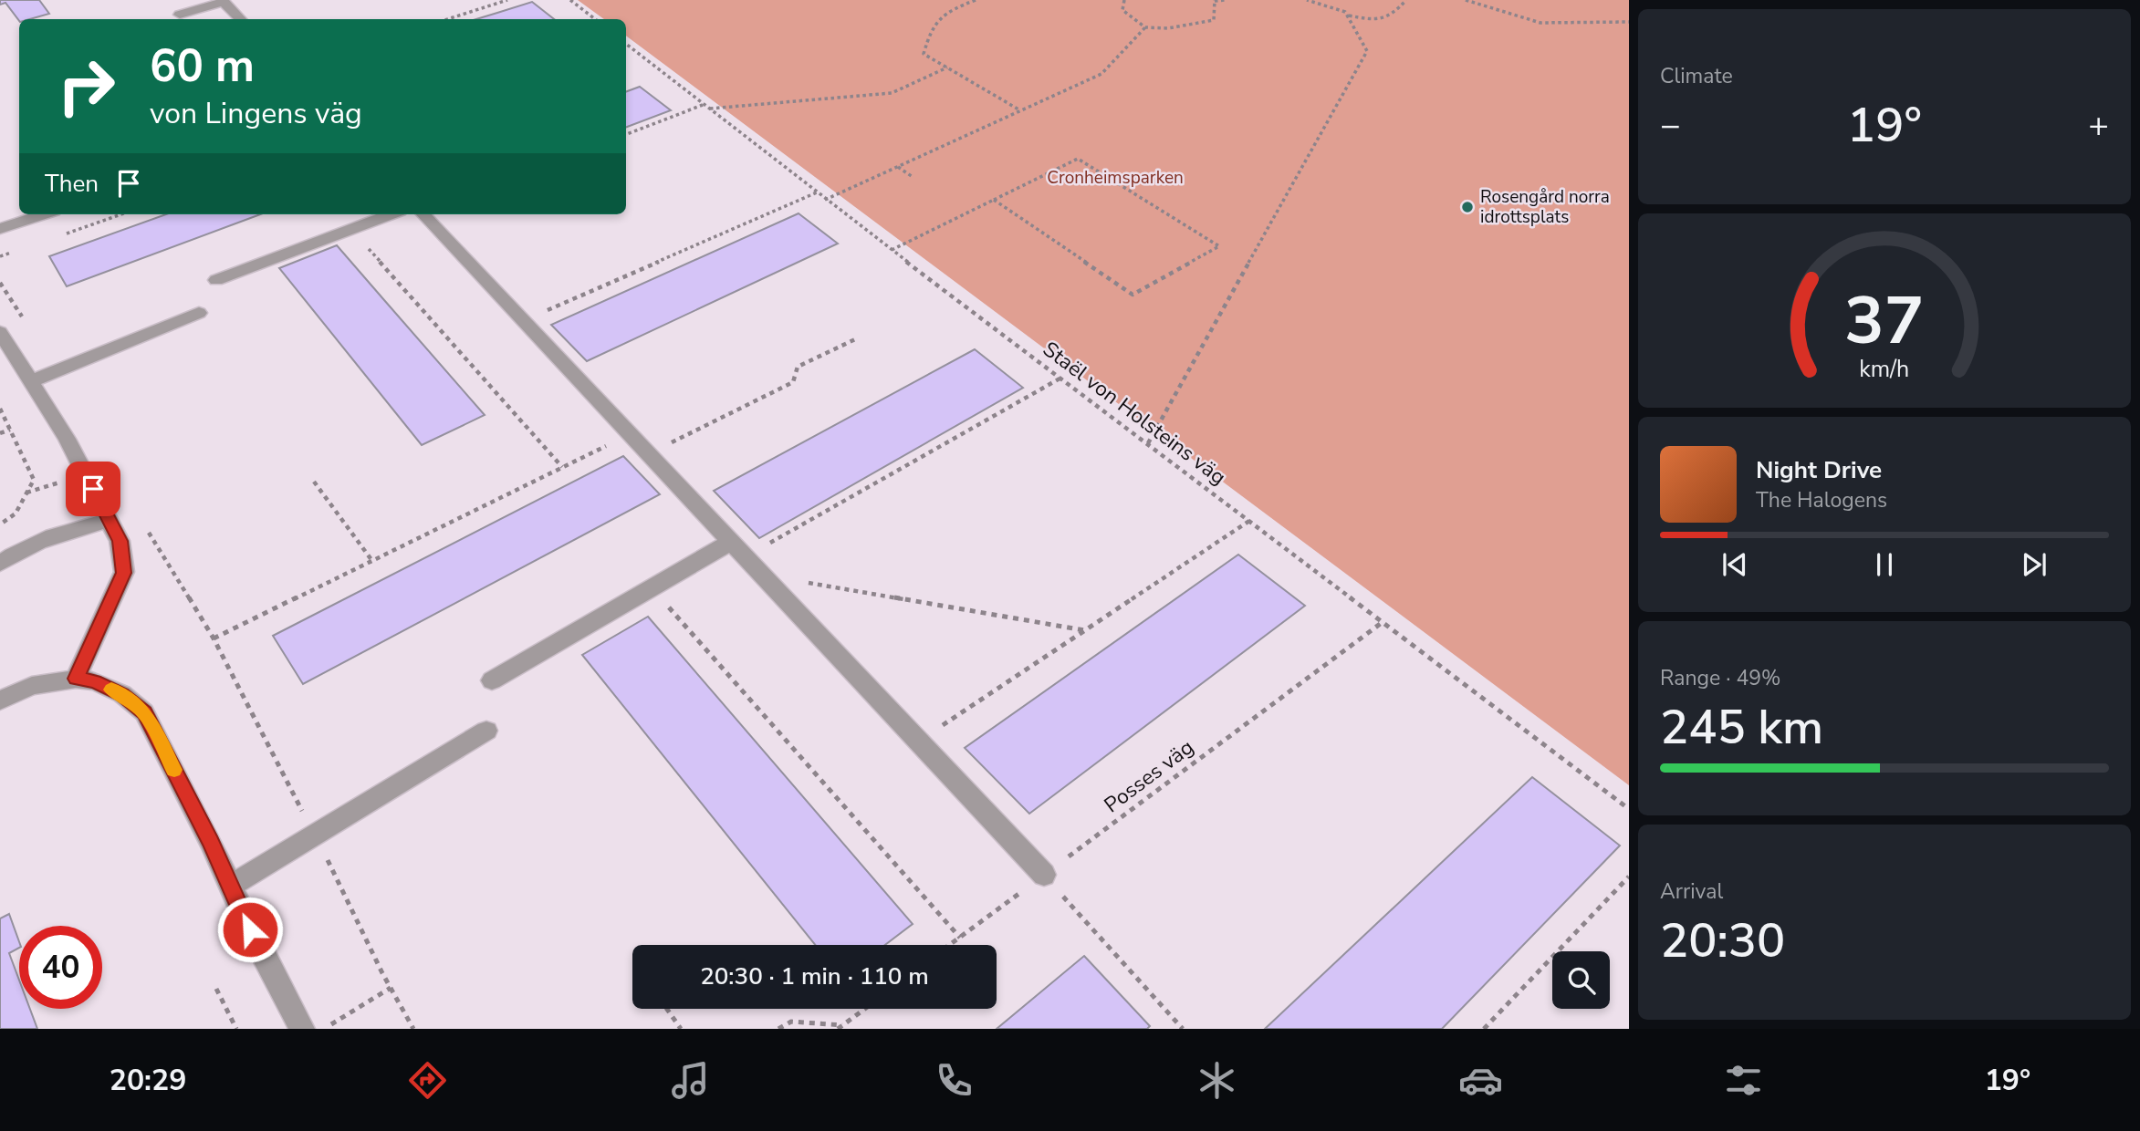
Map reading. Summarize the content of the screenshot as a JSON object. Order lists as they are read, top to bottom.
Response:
{
  "streets": {
    "path": ["Staël von Holsteins väg", "Posses väg"]
  },
  "crossings": [
    ["Staël von Holsteins väg", "Posses väg"]
  ],
  "parks": ["Cronheimsparken"],
  "places": ["Rosengård norra idrottsplats"],
  "page": {
    "tile": [
      "Climate",
      ["Range · 49%", "245 km"],
      ["Arrival", "20:30"]
    ],
    "turn": ["60 m", "von Lingens väg"],
    "heat": ["−", "19°", "+"],
    "then": "Then",
    "song": ["Night Drive", "The Halogens"],
    "limit": "40",
    "trip": "20:30 · 1 min · 110 m",
    "tabs": ["20:29", "19°"],
    "gauge": ["37", "km/h"]
  }
}
